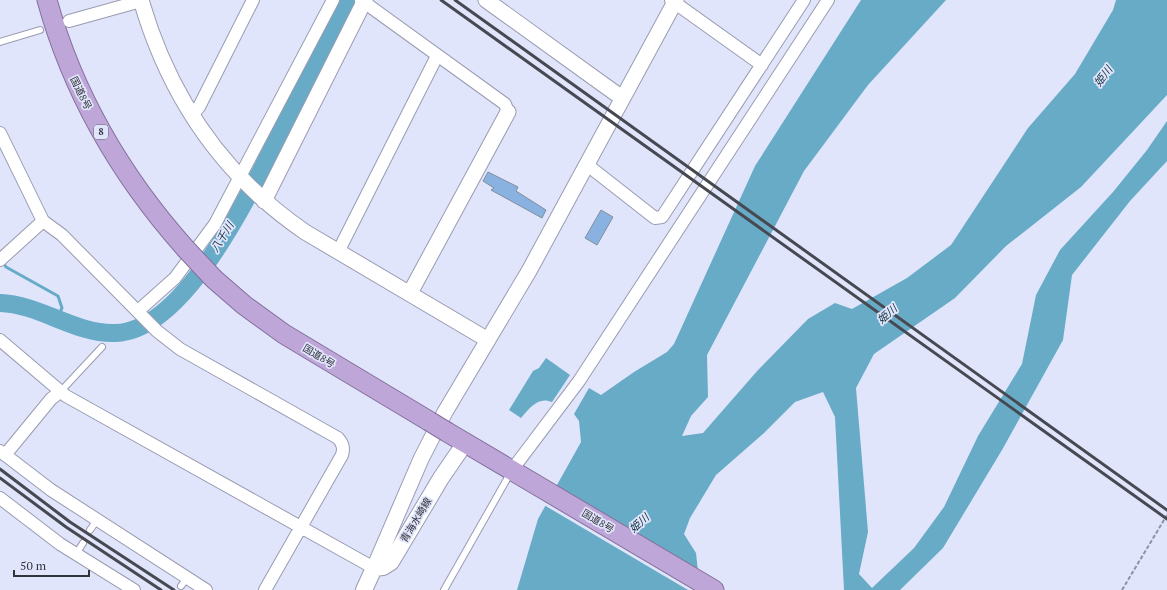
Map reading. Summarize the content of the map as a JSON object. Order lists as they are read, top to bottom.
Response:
{
  "streets": {
    "highway": ["国道8号", "8"],
    "main road": ["青海水崎線"]
  },
  "crossings": [
    ["国道8号", "青海水崎線"]
  ],
  "water": ["姫川", "八千川"],
  "scale_bar": "50 m"
}
